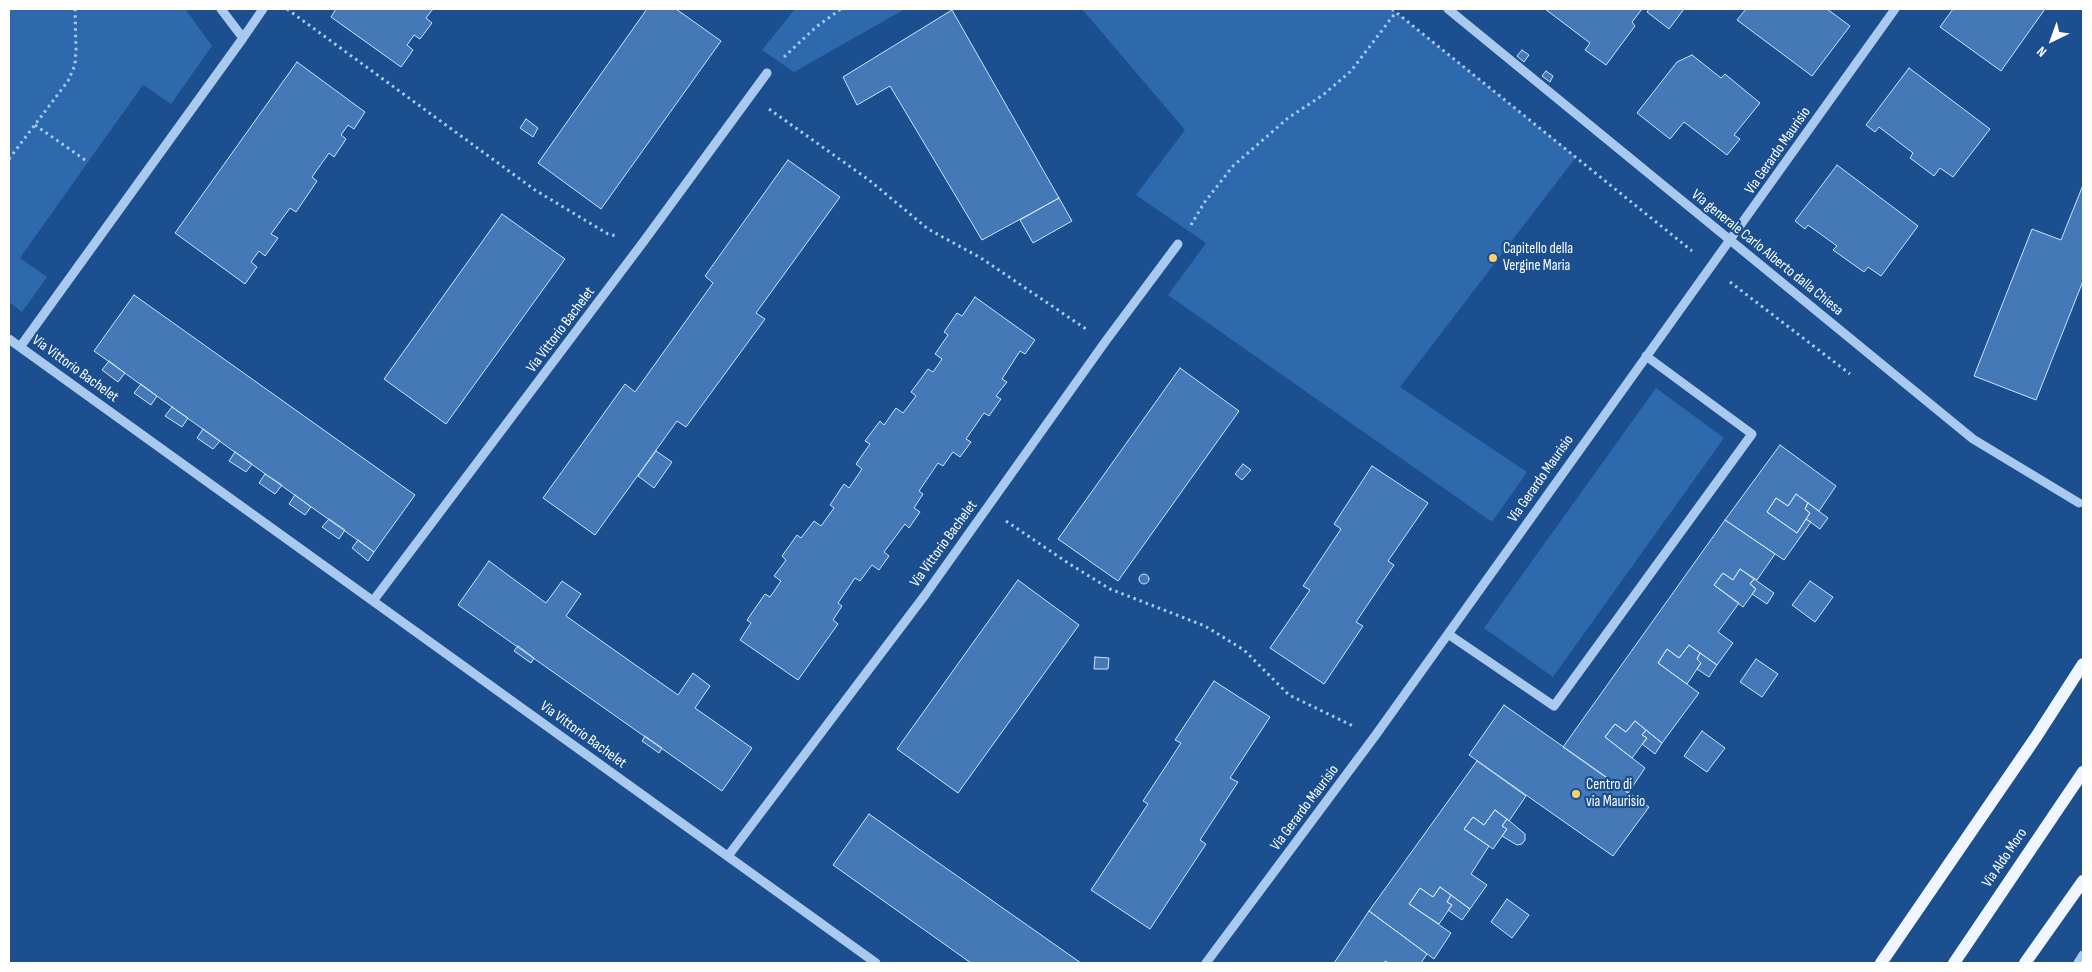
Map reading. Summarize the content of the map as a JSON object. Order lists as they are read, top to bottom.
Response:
{
  "streets": {
    "main road": ["Via Aldo Moro"],
    "street": ["Via Gerardo Maurisio", "Via generale Carlo Alberto dalla Chiesa", "Via Vittorio Bachelet"]
  },
  "crossings": [
    ["Via Gerardo Maurisio", "Via generale Carlo Alberto dalla Chiesa"]
  ],
  "places": ["Capitello della Vergine Maria", "Centro di via Maurisio"],
  "north": "bottom left"
}
